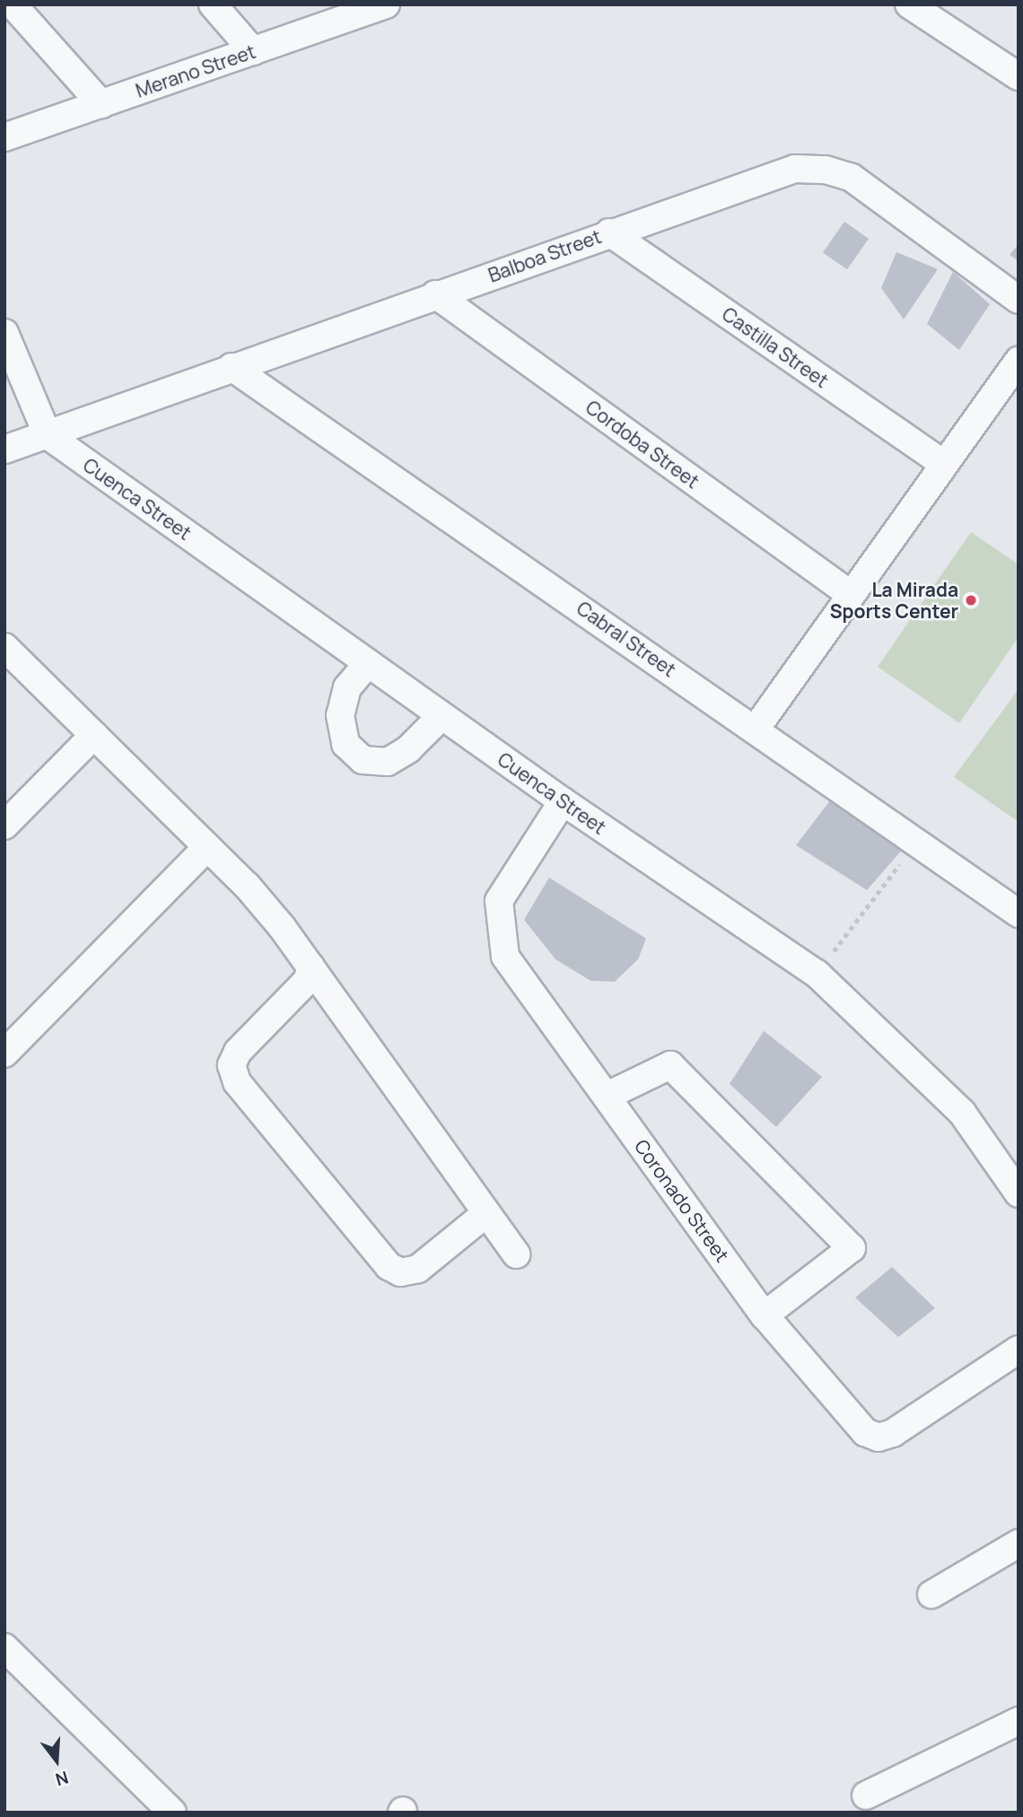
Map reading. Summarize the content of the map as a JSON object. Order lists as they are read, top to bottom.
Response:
{
  "streets": {
    "street": [
      "Merano Street",
      "Balboa Street",
      "Castilla Street",
      "Cordoba Street",
      "Cuenca Street",
      "Cabral Street",
      "Coronado Street"
    ]
  },
  "crossings": [
    ["Balboa Street", "Castilla Street"],
    ["Balboa Street", "Cordoba Street"],
    ["Balboa Street", "Cuenca Street"],
    ["Balboa Street", "Cabral Street"],
    ["Cuenca Street", "Coronado Street"]
  ],
  "places": ["La Mirada Sports Center"],
  "north": "bottom"
}
